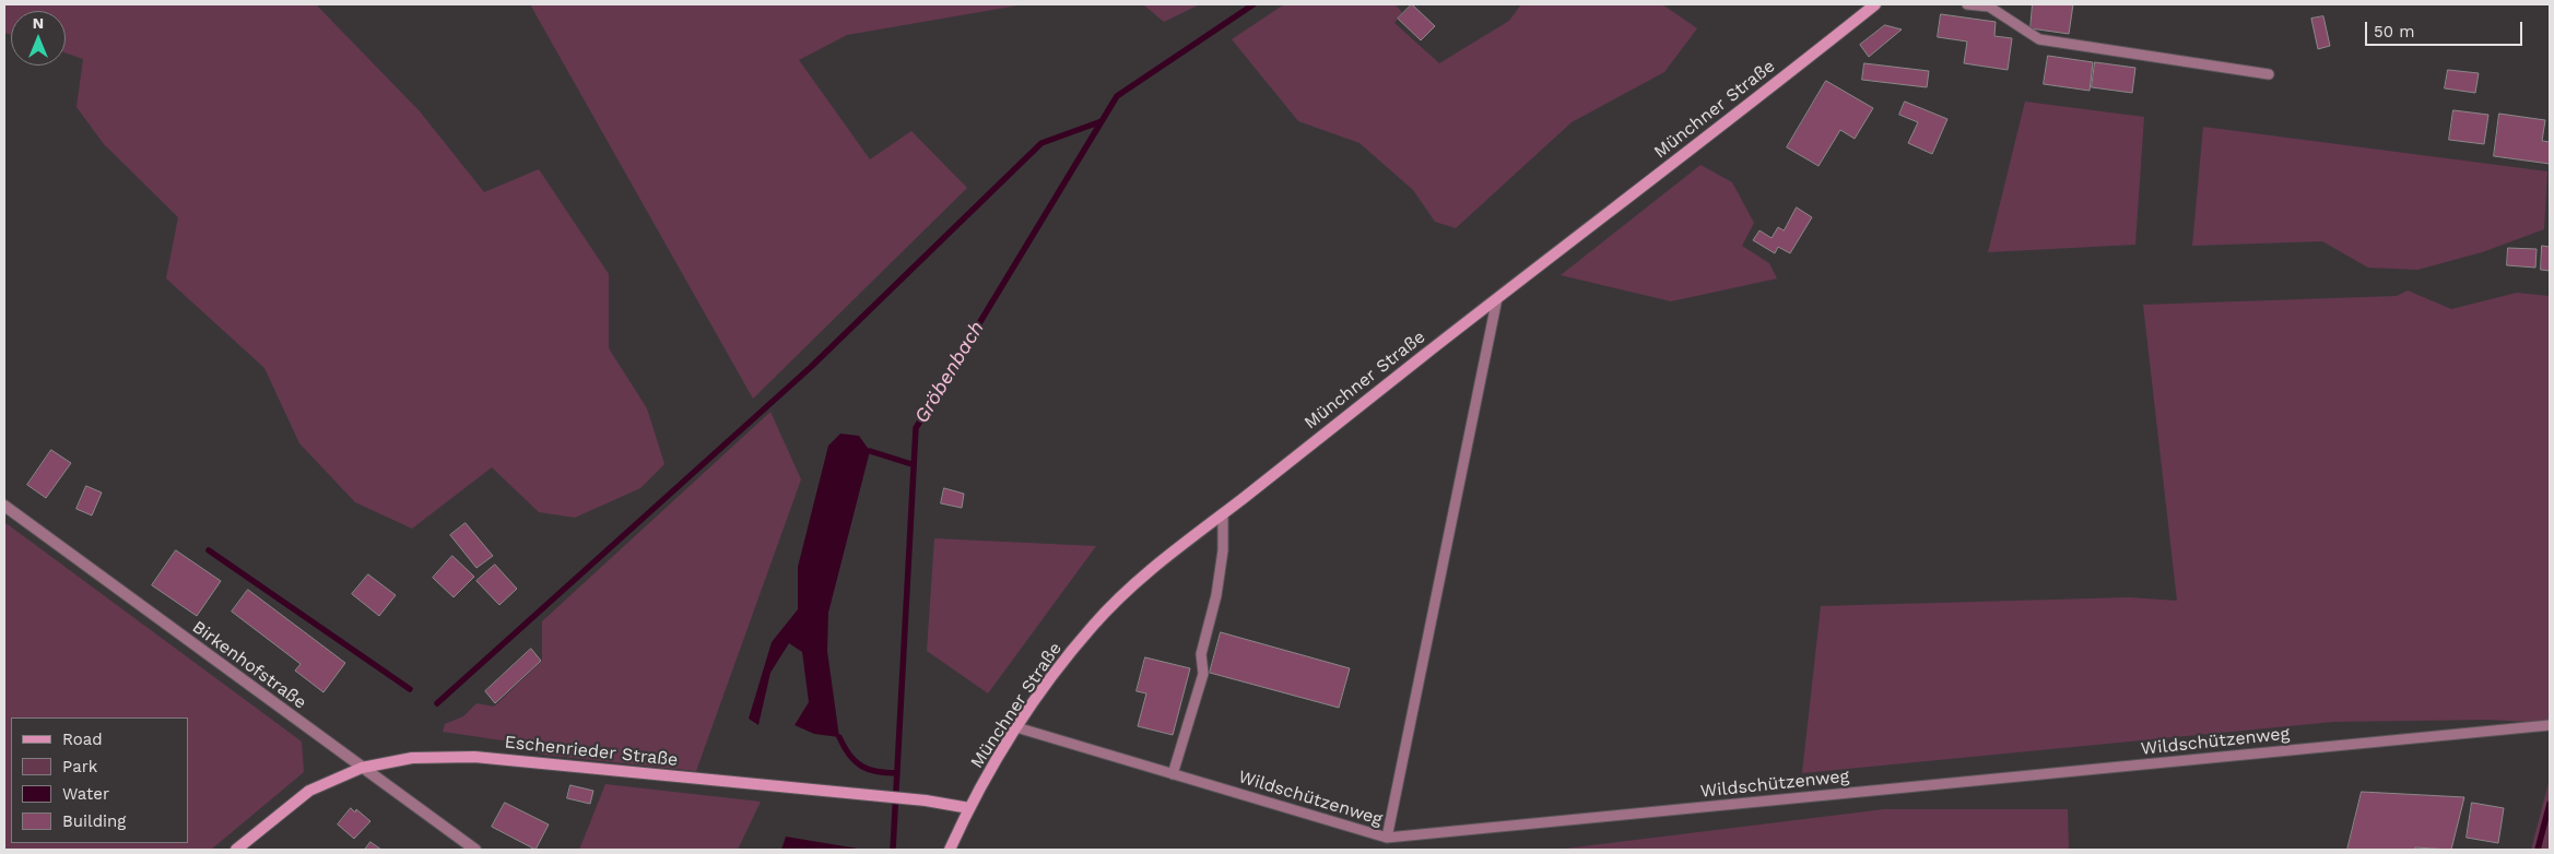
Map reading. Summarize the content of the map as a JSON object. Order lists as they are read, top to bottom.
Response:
{
  "streets": {
    "street": ["Münchner Straße", "Birkenhofstraße", "Eschenrieder Straße"],
    "lane": ["Wildschützenweg"]
  },
  "crossings": [
    ["Münchner Straße", "Wildschützenweg"],
    ["Münchner Straße", "Eschenrieder Straße"],
    ["Birkenhofstraße", "Eschenrieder Straße"]
  ],
  "water": ["Gröbenbach"],
  "legend": [
    "Road",
    "Park",
    "Water",
    "Building"
  ],
  "scale_bar": "50 m",
  "north": "top"
}
